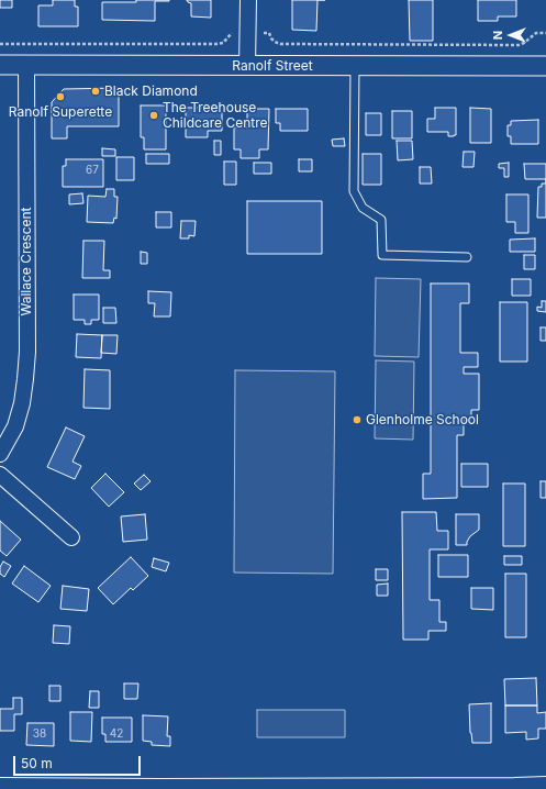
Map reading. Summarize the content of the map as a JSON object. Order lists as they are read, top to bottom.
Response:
{
  "streets": {
    "street": ["Ranolf Street", "Wallace Crescent"]
  },
  "crossings": [
    ["Ranolf Street", "Wallace Crescent"]
  ],
  "places": [
    "Black Diamond",
    "Ranolf Superette",
    "The Treehouse Childcare Centre",
    "Glenholme School"
  ],
  "house_numbers": ["67", "38", "42"],
  "scale_bar": "50 m",
  "north": "left"
}
